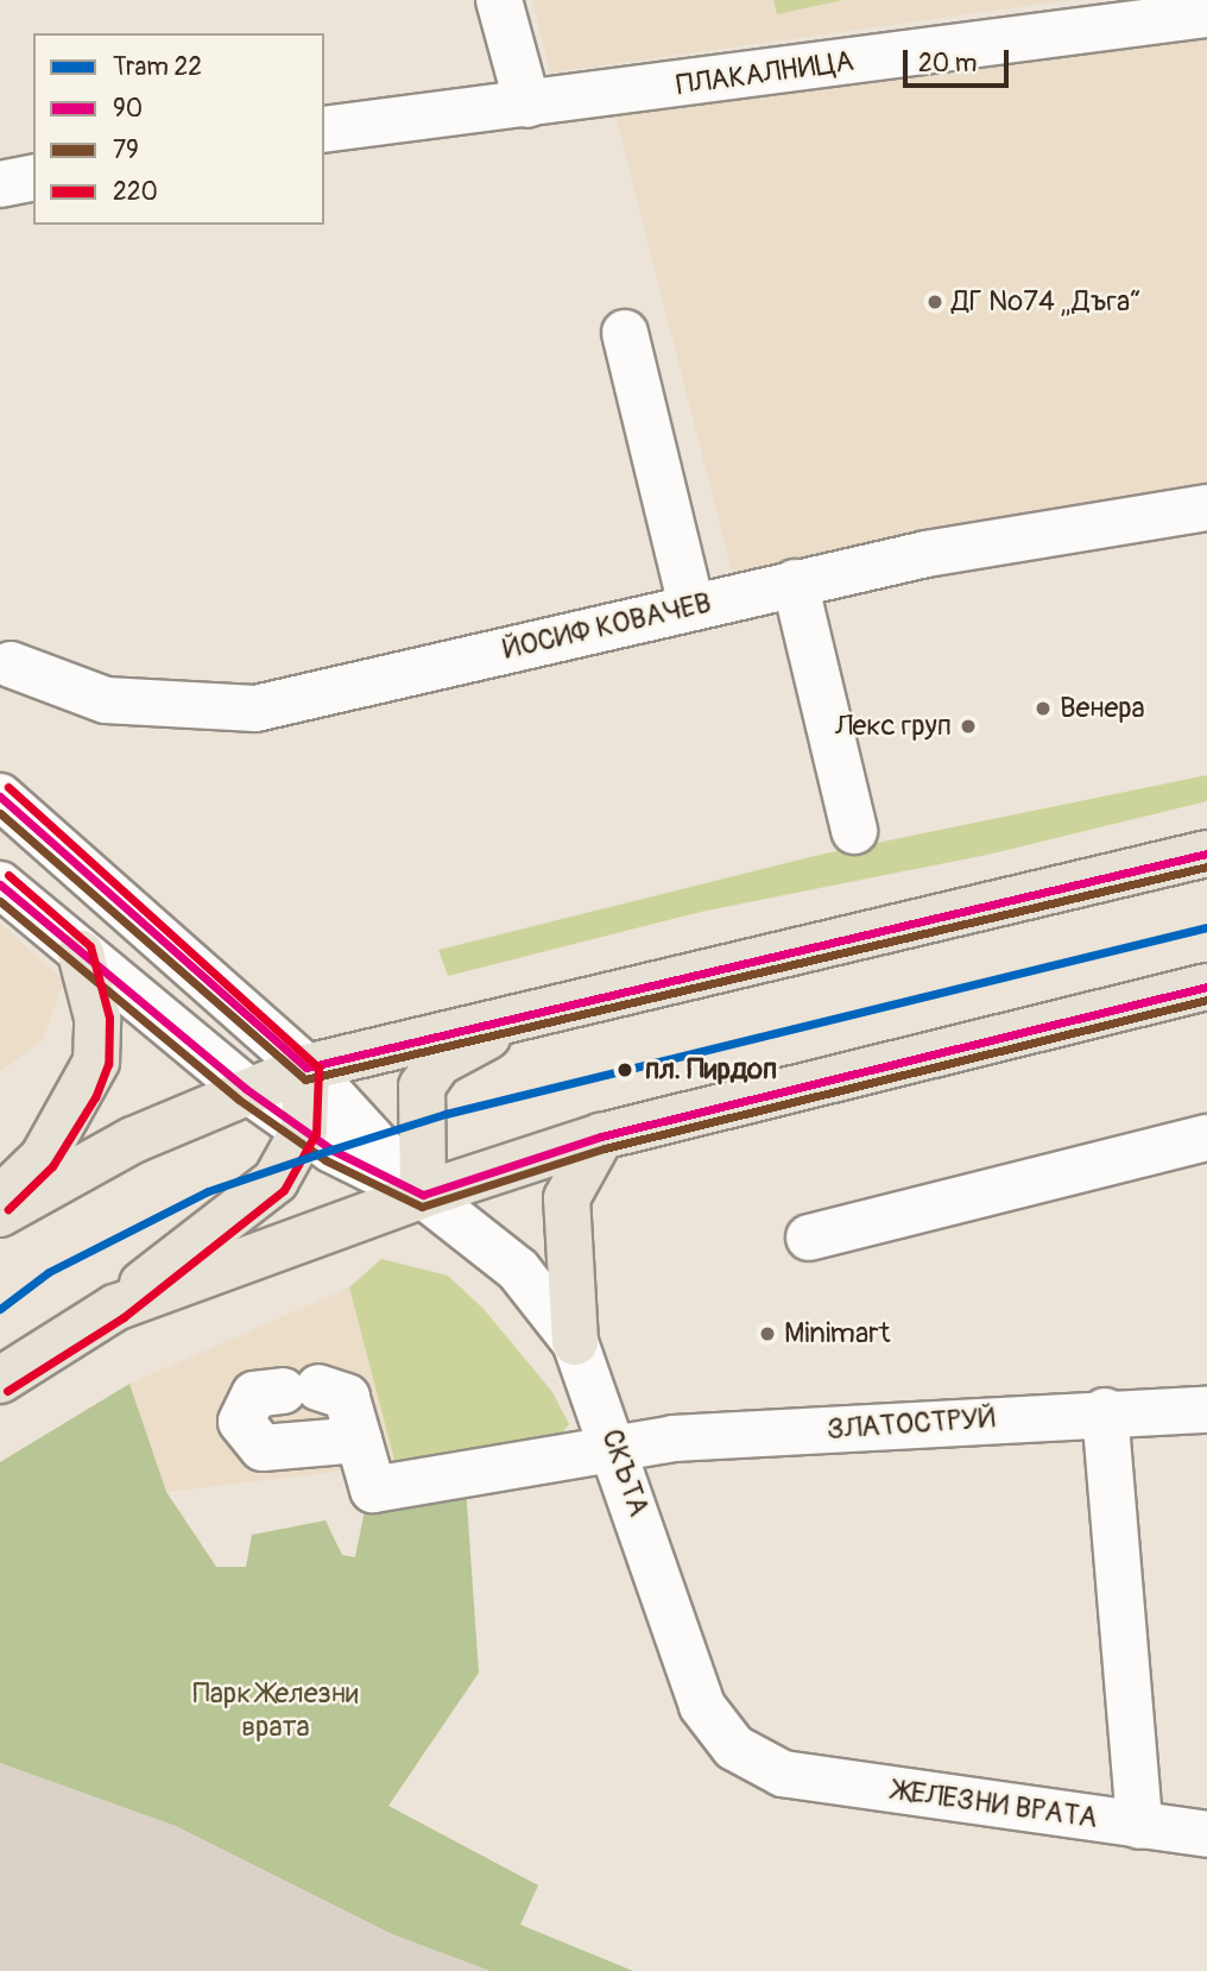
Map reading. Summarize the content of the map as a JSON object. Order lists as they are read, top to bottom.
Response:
{
  "streets": {
    "street": [
      "ПЛАКАЛНИЦА",
      "ЙОСИФ КОВАЧЕВ",
      "ЗЛАТОСТРУЙ",
      "СКЪТА",
      "ЖЕЛЕЗНИ ВРАТА"
    ]
  },
  "crossings": [
    ["ЗЛАТОСТРУЙ", "СКЪТА"],
    ["СКЪТА", "ЖЕЛЕЗНИ ВРАТА"]
  ],
  "parks": ["Парк Железни врата"],
  "places": [
    "ДГ №74 „Дъга“",
    "Венера",
    "Лекс груп",
    "пл. Пирдоп",
    "Minimart"
  ],
  "lines": [
    "transit line 220",
    "transit line 90",
    "transit line 79",
    "tram line 22"
  ],
  "legend": [
    "Tram 22",
    "90",
    "79",
    "220"
  ],
  "scale_bar": "20 m"
}
